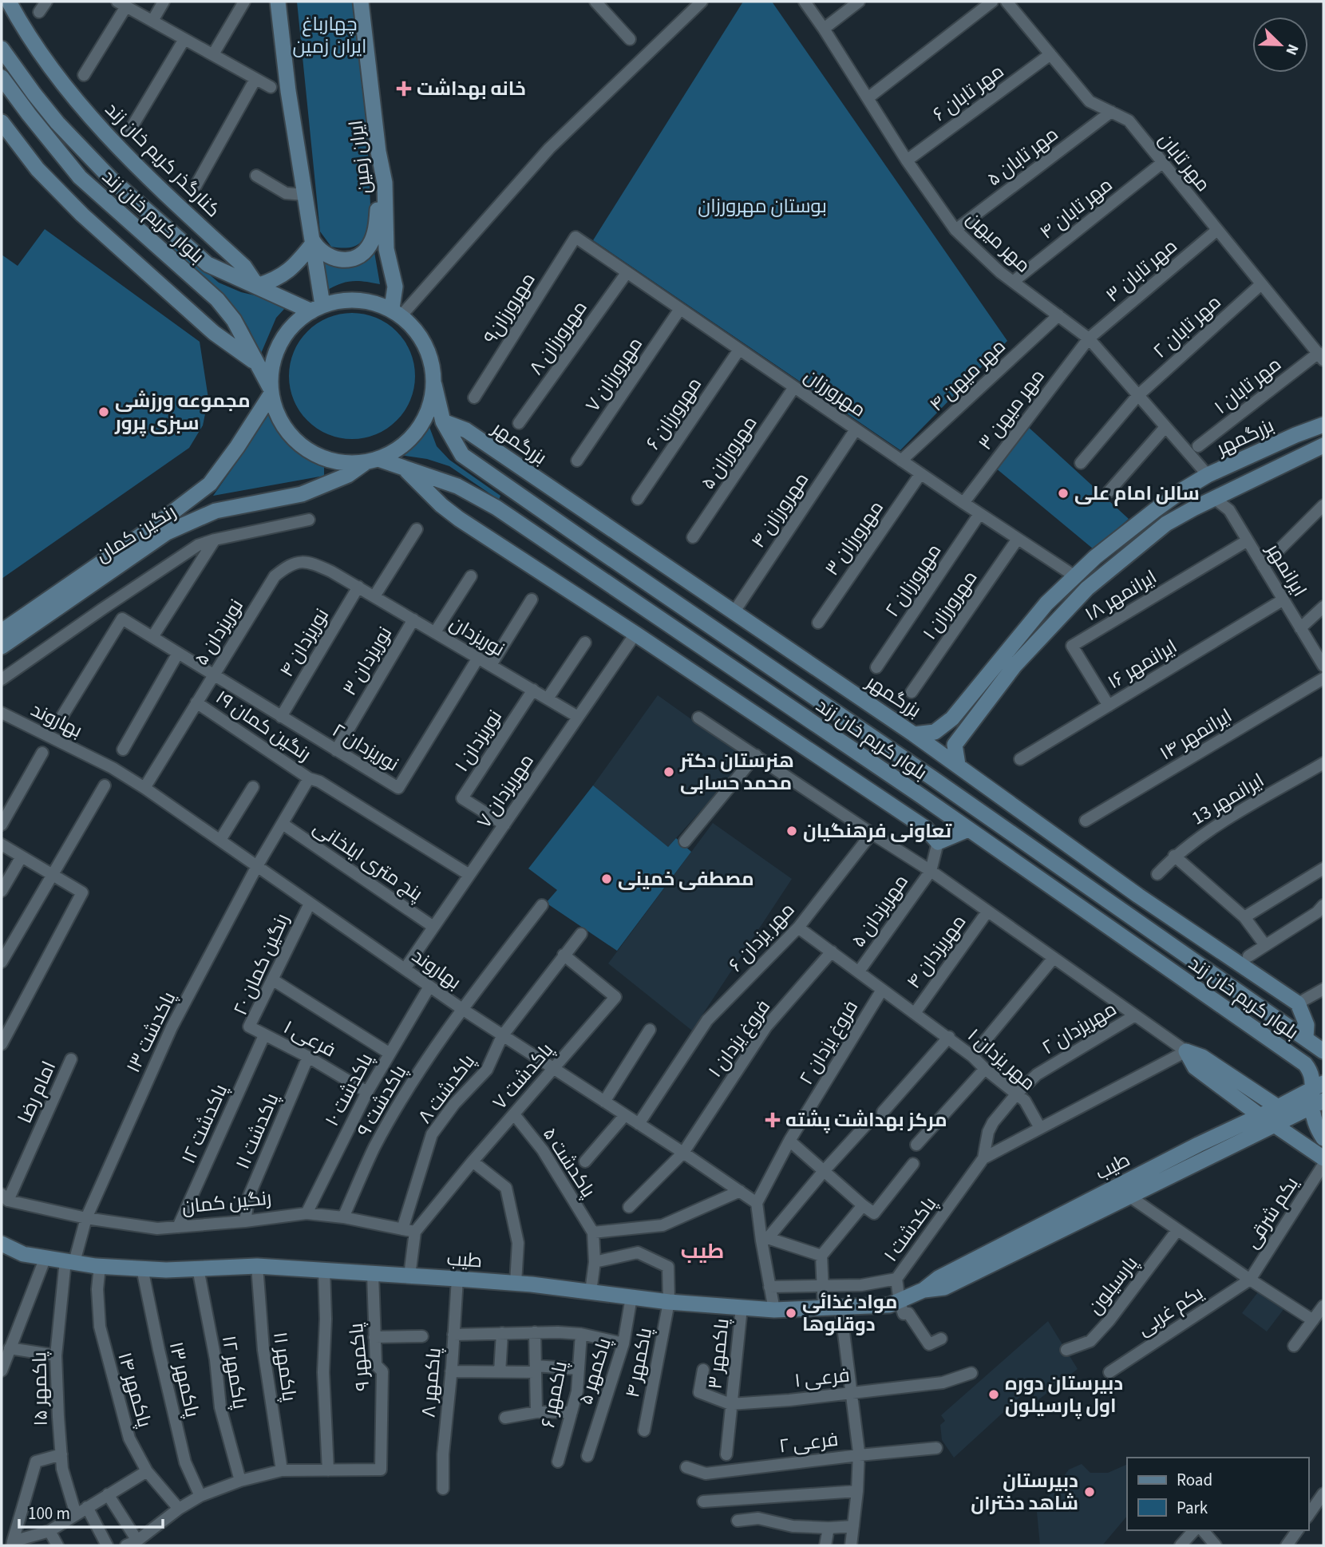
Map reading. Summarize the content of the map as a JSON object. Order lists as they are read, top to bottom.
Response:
{
  "streets": {
    "main road": [
      "ایران زمین",
      "کنارگذر کریم خان زند",
      "بلوار کریم خان زند",
      "بزرگمهر",
      "رنگین کمان",
      "طیب"
    ],
    "street": [
      "مهر تابان ۶",
      "مهر تابان ۵",
      "مهر تابان",
      "مهر تابان ۴",
      "مهر میهن",
      "مهر تابان ۳",
      "مهرورزان۹",
      "مهر تابان ۲",
      "مهرورزان ۸",
      "مهرورزان ۷",
      "مهر میهن ۴",
      "مهر تابان ۱",
      "مهرورزان",
      "مهر میهن ۳",
      "مهرورزان ۶",
      "مهرورزان ۵",
      "مهرورزان ۴",
      "مهرورزان ۳",
      "ایرانمهر",
      "مهرورزان ۲",
      "ایرانمهر ۱۸",
      "مهرورزان ۱",
      "نوریزدان ۵",
      "نوریزدان",
      "نوریزدان ۴",
      "نوریزدان ۳",
      "ایرانمهر ۱۶",
      "بهاروند",
      "رنگین کمان ۱۹",
      "ایرانمهر ۱۴",
      "نوریزدان ۱",
      "نوریزدان ۲",
      "مهریزدان ۷",
      "ایرانمهر 13",
      "پنج متری ایلخانی",
      "مهریزدان ۵",
      "مهر یزدان ۶",
      "مهریزدان ۴",
      "رنگین کمان ۲۰",
      "مهریزدان ۲",
      "پاکدشت ۱۳",
      "فرعی ۱",
      "فروغ یزدان ۱",
      "فروغ یزدان ۲",
      "مهر یزدان ۱",
      "پاکدشت ۷",
      "پاکدشت ۸",
      "پاکدشت ۱۰",
      "امام رضا",
      "پاکدشت ۹",
      "پاکدشت ۱۲",
      "پاکدشت ۱۱",
      "پاکدشت ۵",
      "یکم شرقی",
      "پاکدشت ۱",
      "پارسیلون",
      "یکم غربی",
      "پاکمهر ۳",
      "پاکمهر ۹",
      "پاکمهر ۴",
      "پاکمهر ۱۱",
      "پاکمهر ۵",
      "پاکمهر ۱۲",
      "پاکمهر ۱۳",
      "پاکمهر ۸",
      "پاکمهر ۱۵",
      "پاکمهر ۱۴",
      "پاکمهر ۶",
      "فرعی ۲"
    ]
  },
  "crossings": [
    ["مهر تابان ۶", "مهر تابان"],
    ["مهر تابان ۶", "مهر میهن"],
    ["مهر تابان ۵", "مهر تابان"],
    ["مهر تابان ۵", "مهر میهن"],
    ["ایران زمین", "بلوار کریم خان زند"],
    ["ایران زمین", "رنگین کمان"],
    ["کنارگذر کریم خان زند", "بلوار کریم خان زند"],
    ["مهر تابان", "مهر تابان ۴"],
    ["مهر تابان", "مهر تابان ۳"],
    ["مهر تابان", "مهر تابان ۲"],
    ["مهر تابان", "مهر تابان ۱"],
    ["مهر تابان ۴", "مهر میهن"],
    ["بلوار کریم خان زند", "بزرگمهر"],
    ["بلوار کریم خان زند", "رنگین کمان"],
    ["بلوار کریم خان زند", "طیب"],
    ["مهر میهن", "مهر تابان ۳"],
    ["مهر میهن", "مهر تابان ۲"],
    ["مهر میهن", "مهر میهن ۴"],
    ["مهر میهن", "مهر میهن ۳"],
    ["مهر میهن", "بزرگمهر"],
    ["مهر تابان ۳", "مهر میهن ۳"],
    ["مهرورزان۹", "مهرورزان"],
    ["مهرورزان ۸", "مهرورزان"],
    ["مهرورزان ۷", "مهرورزان"],
    ["مهر میهن ۴", "مهرورزان"],
    ["مهرورزان", "مهر میهن ۳"],
    ["مهرورزان", "مهرورزان ۶"],
    ["مهرورزان", "بزرگمهر"],
    ["مهرورزان", "مهرورزان ۵"],
    ["مهرورزان", "مهرورزان ۴"],
    ["مهرورزان", "مهرورزان ۳"],
    ["مهرورزان", "مهرورزان ۲"],
    ["مهرورزان", "مهرورزان ۱"],
    ["بزرگمهر", "مهرورزان ۴"],
    ["بزرگمهر", "ایرانمهر"],
    ["رنگین کمان", "پاکدشت ۱۳"],
    ["رنگین کمان", "پاکدشت ۷"],
    ["رنگین کمان", "پاکدشت ۸"],
    ["رنگین کمان", "پاکدشت ۱۰"],
    ["رنگین کمان", "امام رضا"],
    ["رنگین کمان", "پاکدشت ۹"],
    ["رنگین کمان", "پاکدشت ۱۲"],
    ["رنگین کمان", "پاکدشت ۱۱"],
    ["ایرانمهر", "ایرانمهر ۱۸"],
    ["ایرانمهر", "ایرانمهر ۱۶"],
    ["ایرانمهر ۱۸", "ایرانمهر ۱۶"],
    ["نوریزدان ۵", "نوریزدان"],
    ["نوریزدان ۵", "نوریزدان ۴"],
    ["نوریزدان ۵", "بهاروند"],
    ["نوریزدان ۵", "رنگین کمان ۱۹"],
    ["نوریزدان ۵", "نوریزدان ۲"],
    ["نوریزدان", "نوریزدان ۴"],
    ["نوریزدان", "نوریزدان ۳"],
    ["نوریزدان", "نوریزدان ۱"],
    ["نوریزدان", "نوریزدان ۲"],
    ["نوریزدان", "مهریزدان ۷"],
    ["نوریزدان ۴", "نوریزدان ۲"],
    ["نوریزدان ۳", "نوریزدان ۲"],
    ["بهاروند", "رنگین کمان ۱۹"],
    ["بهاروند", "مهریزدان ۷"],
    ["بهاروند", "مهر یزدان ۶"],
    ["بهاروند", "رنگین کمان ۲۰"],
    ["بهاروند", "پاکدشت ۱۳"],
    ["بهاروند", "فروغ یزدان ۱"],
    ["بهاروند", "فروغ یزدان ۲"],
    ["بهاروند", "پاکدشت ۷"],
    ["بهاروند", "پاکدشت ۸"],
    ["بهاروند", "پاکدشت ۱۰"],
    ["بهاروند", "پاکدشت ۹"],
    ["رنگین کمان ۱۹", "پنج متری ایلخانی"],
    ["رنگین کمان ۱۹", "پاکدشت ۱۳"],
    ["نوریزدان ۱", "مهریزدان ۷"],
    ["مهریزدان ۷", "پنج متری ایلخانی"],
    ["مهریزدان ۵", "مهر یزدان ۱"],
    ["مهر یزدان ۶", "مهر یزدان ۱"],
    ["مهریزدان ۴", "مهر یزدان ۱"],
    ["رنگین کمان ۲۰", "فرعی ۱"],
    ["رنگین کمان ۲۰", "پاکدشت ۱۲"],
    ["مهریزدان ۲", "مهر یزدان ۱"],
    ["مهریزدان ۲", "پاکدشت ۱"],
    ["پاکدشت ۱۳", "طیب"],
    ["پاکدشت ۱۳", "پاکمهر ۱۵"],
    ["فرعی ۱", "پاکدشت ۱۰"],
    ["فرعی ۱", "پاکدشت ۱۲"],
    ["فرعی ۱", "پاکدشت ۱۱"],
    ["فرعی ۱", "پاکمهر ۳"],
    ["فروغ یزدان ۱", "مهر یزدان ۱"],
    ["فروغ یزدان ۲", "مهر یزدان ۱"],
    ["مهر یزدان ۱", "پاکدشت ۱"],
    ["پاکدشت ۷", "پاکدشت ۸"],
    ["پاکدشت ۷", "پاکدشت ۵"],
    ["طیب", "پاکمهر ۳"],
    ["طیب", "پاکمهر ۹"],
    ["طیب", "پاکمهر ۴"],
    ["طیب", "پاکمهر ۱۱"],
    ["طیب", "پاکمهر ۵"],
    ["طیب", "پاکمهر ۱۲"],
    ["طیب", "پاکمهر ۱۳"],
    ["طیب", "پاکمهر ۸"],
    ["طیب", "پاکمهر ۱۵"],
    ["طیب", "پاکمهر ۱۴"],
    ["یکم شرقی", "یکم غربی"]
  ],
  "districts": ["طیب"],
  "parks": ["چهارباغ ایران زمین", "بوستان مهرورزان"],
  "places": {
    "health": ["خانه بهداشت", "مرکز بهداشت پشته"],
    "other": [
      "مجموعه ورزشی سبزی پرور",
      "سالن امام علی",
      "هنرستان دکتر محمد حسابی",
      "تعاونی فرهنگیان",
      "مصطفی خمینی",
      "مواد غذائی دوقلوها",
      "دبیرستان دوره اول پارسیلون",
      "دبیرستان شاهد دختران"
    ]
  },
  "legend": ["Road", "Park"],
  "scale_bar": "100 m",
  "north": "bottom right"
}
